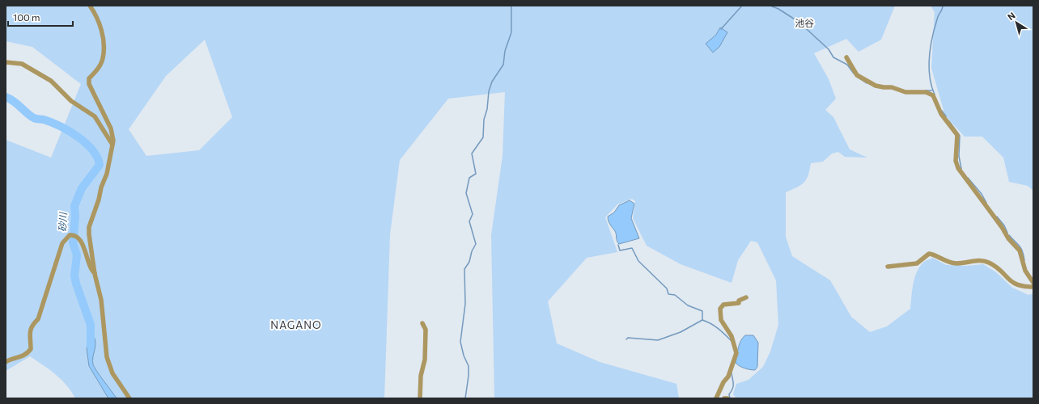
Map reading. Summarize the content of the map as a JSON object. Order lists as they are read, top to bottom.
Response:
{
  "districts": ["池谷", "NAGANO"],
  "water": ["砂川"],
  "scale_bar": "100 m",
  "north": "top left"
}
